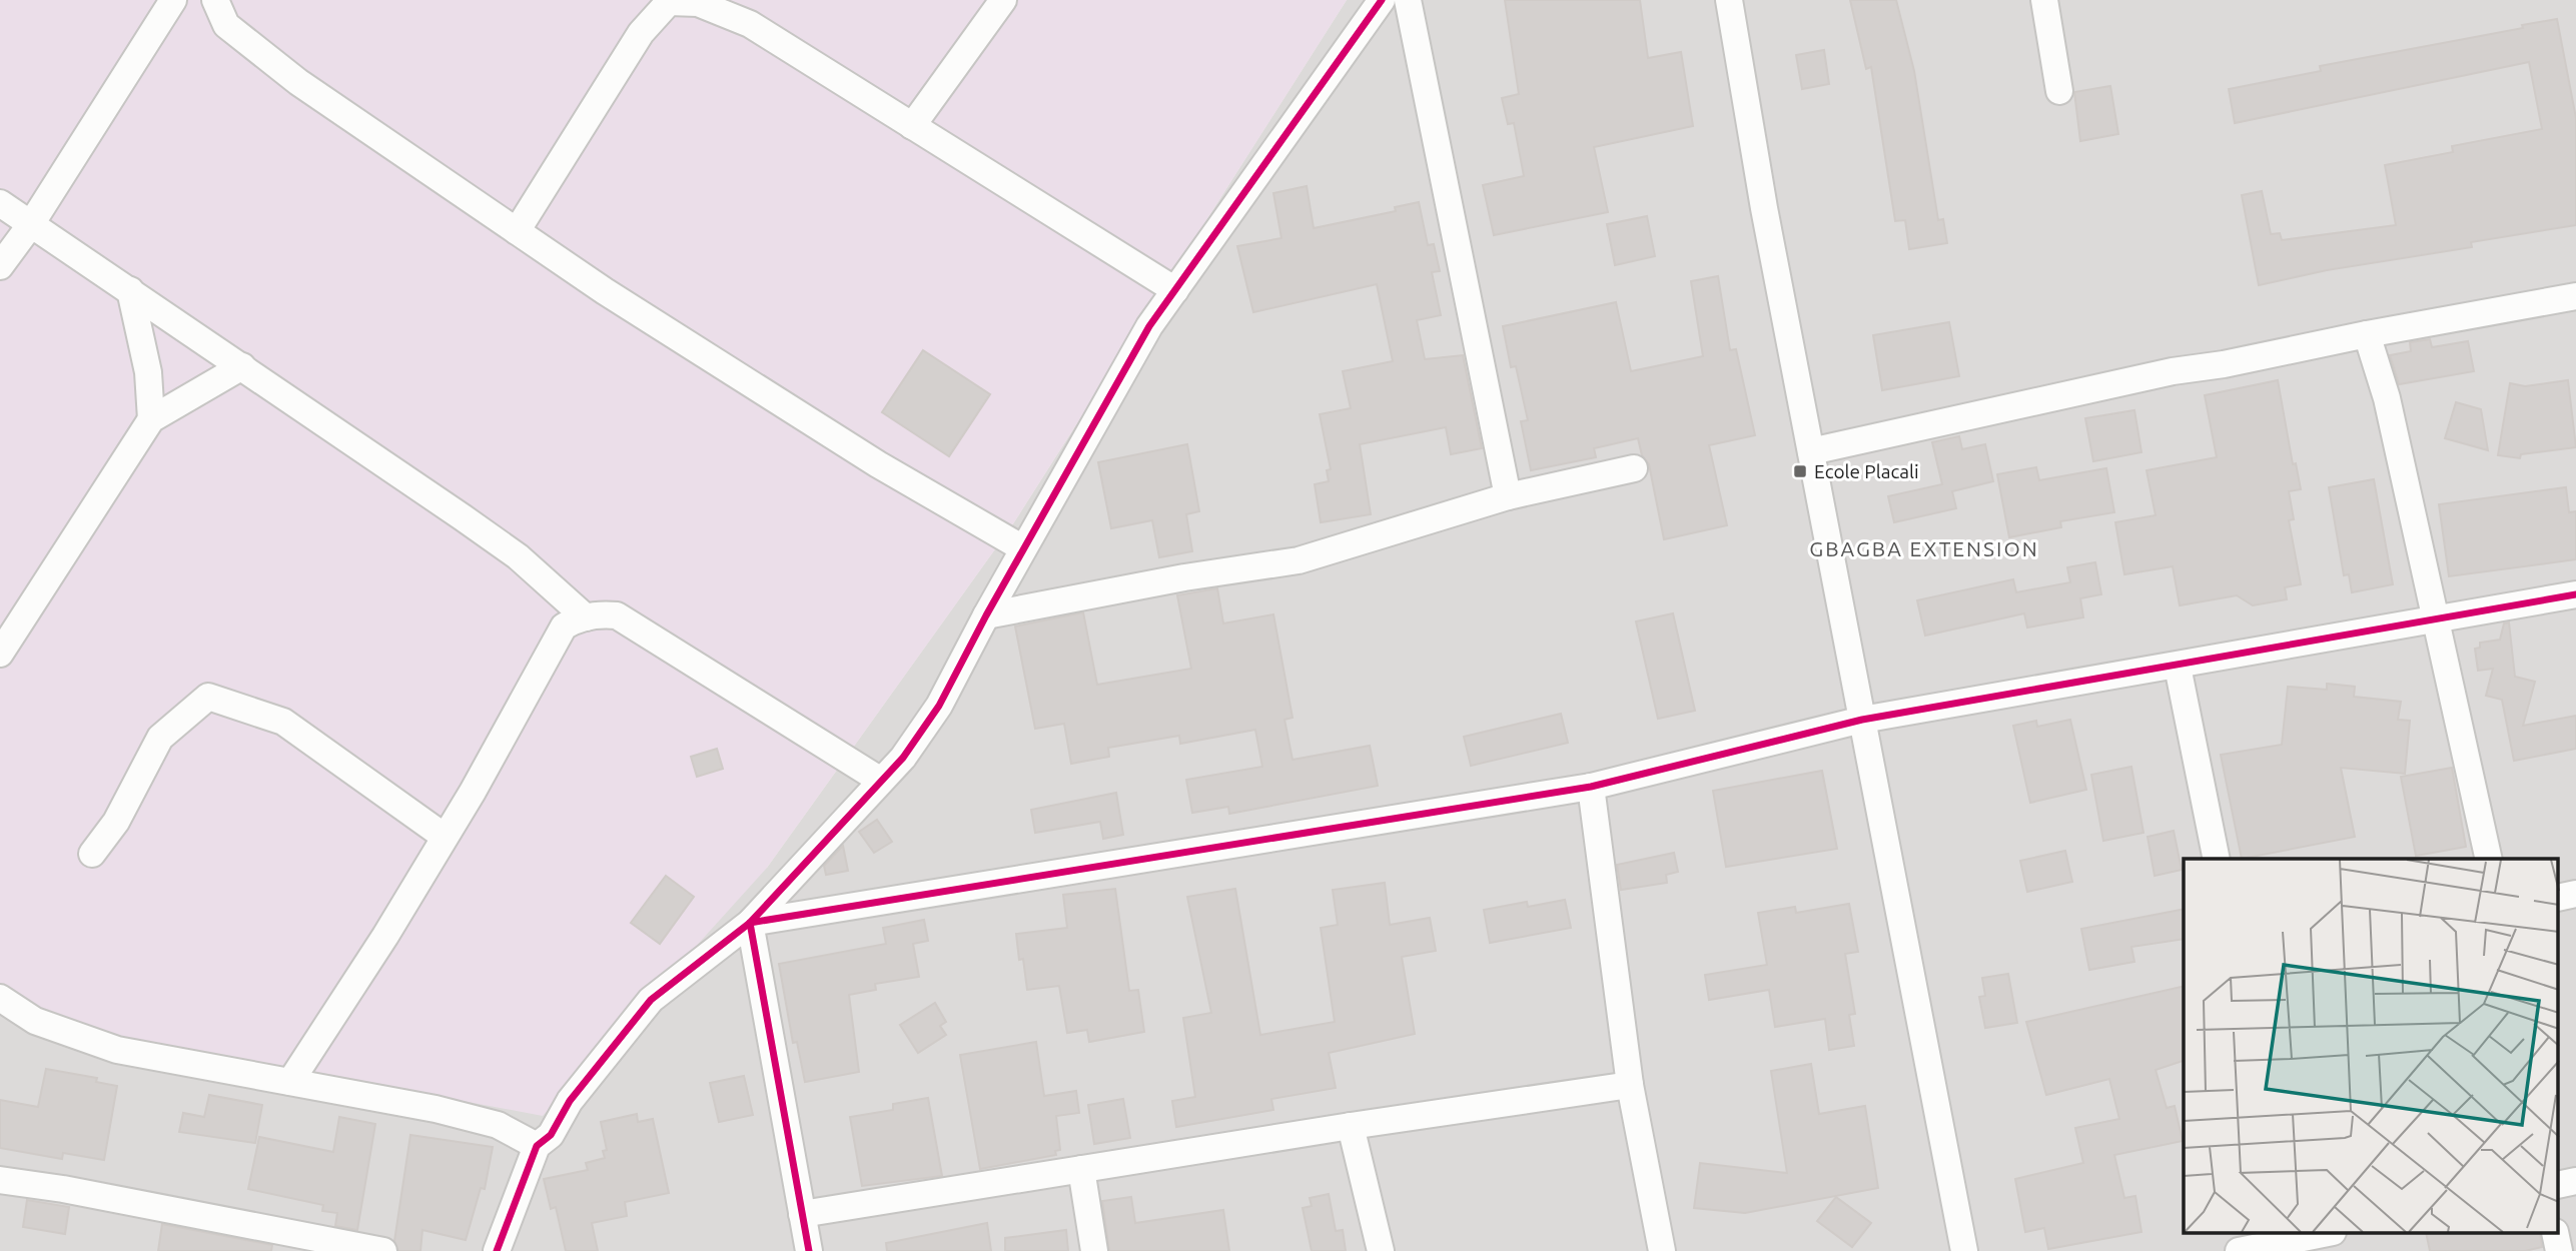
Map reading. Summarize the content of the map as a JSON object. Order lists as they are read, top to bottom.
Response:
{
  "districts": ["GBAGBA EXTENSION"],
  "places": {
    "transit": ["Ecole Placali"]
  }
}
